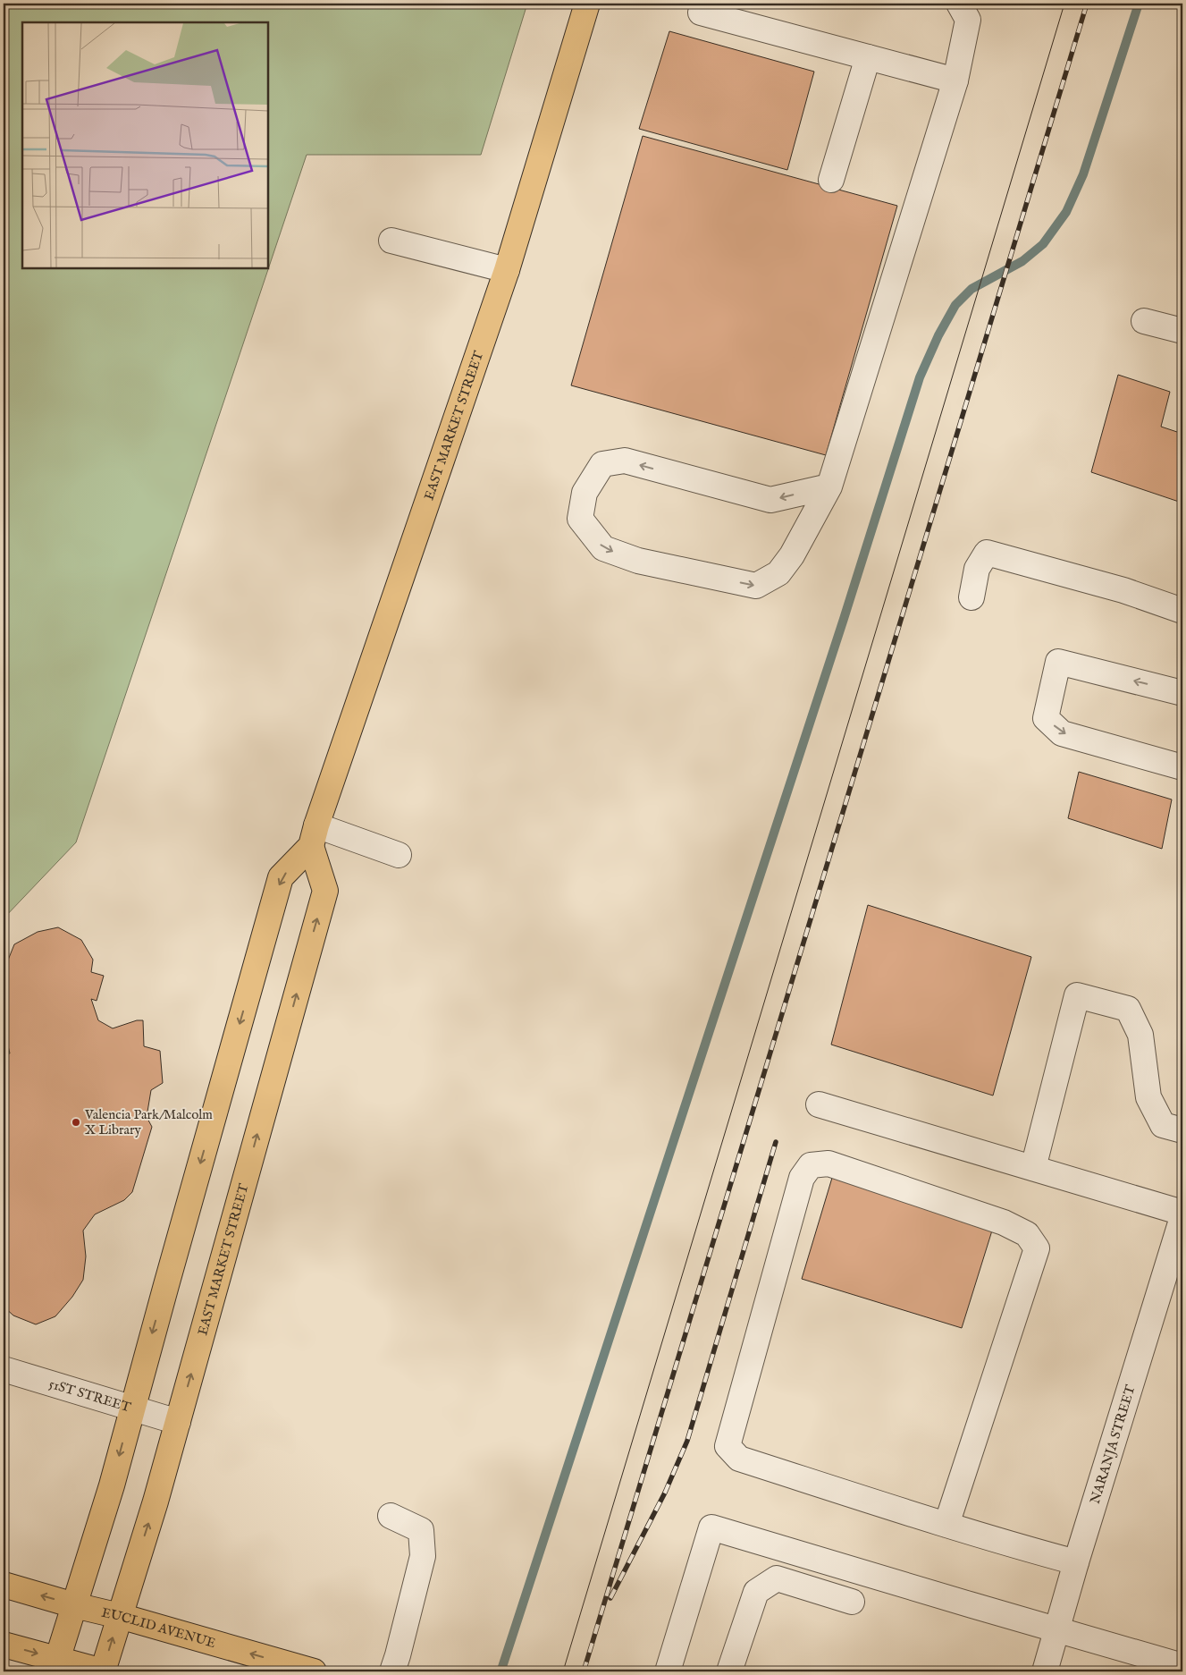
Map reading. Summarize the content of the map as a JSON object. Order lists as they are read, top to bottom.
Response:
{
  "streets": {
    "main road": ["EAST MARKET STREET", "EUCLID AVENUE"],
    "street": ["51ST STREET", "NARANJA STREET"]
  },
  "crossings": [
    ["EAST MARKET STREET", "51ST STREET"],
    ["EAST MARKET STREET", "EUCLID AVENUE"]
  ],
  "one_way": ["EUCLID AVENUE"],
  "places": ["Valencia Park/Malcolm X Library"]
}
